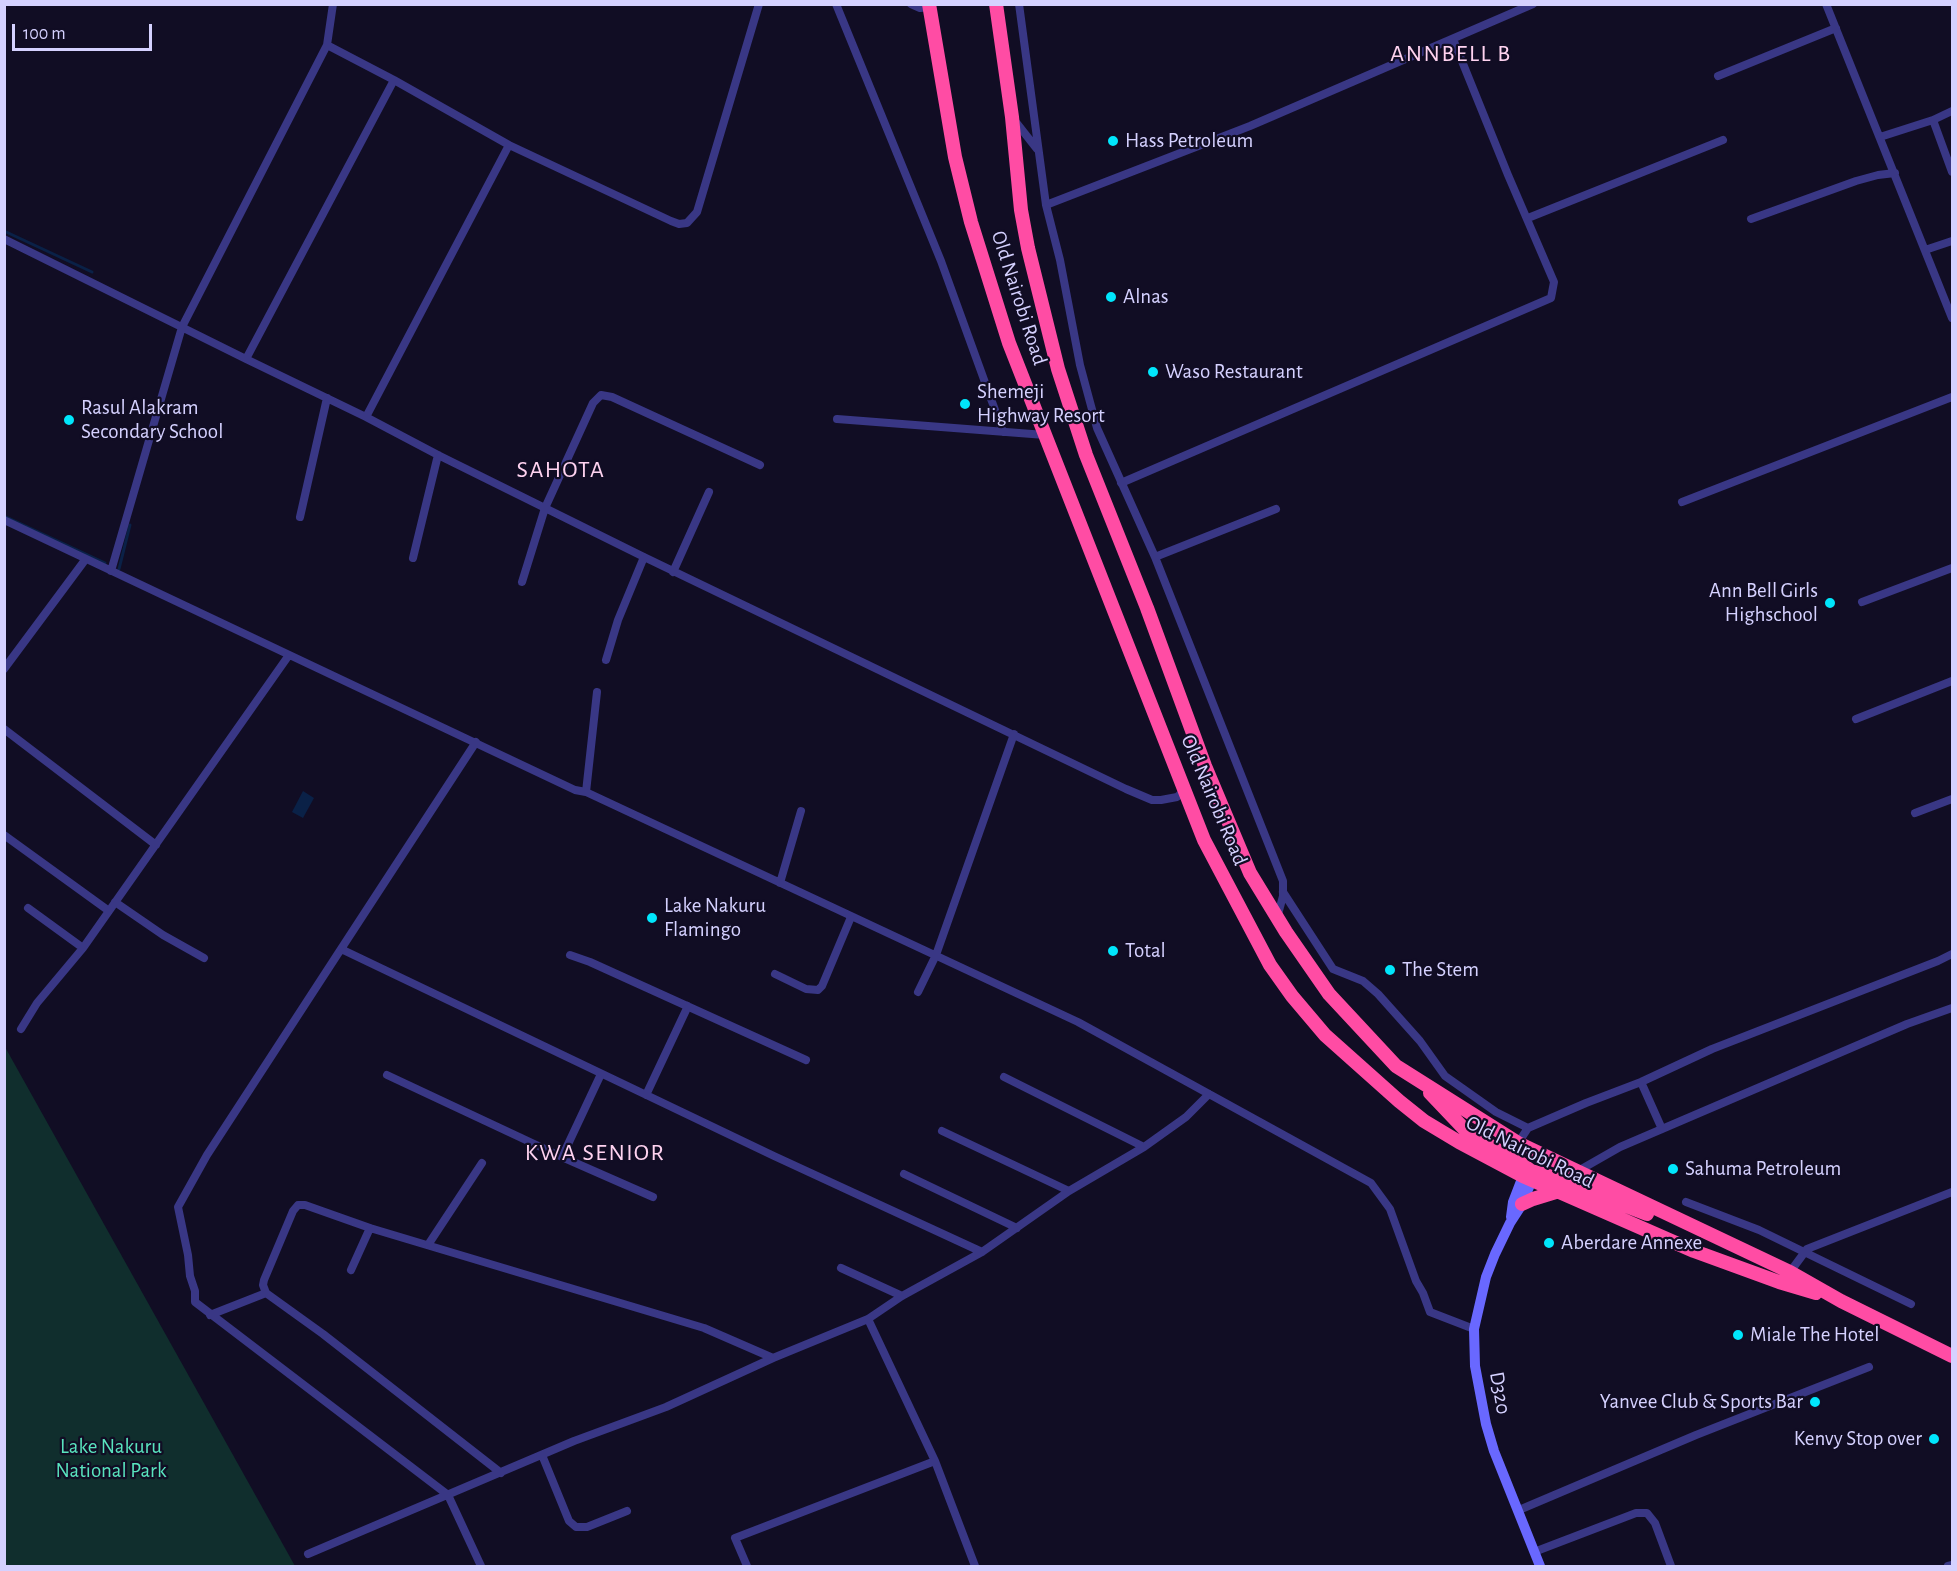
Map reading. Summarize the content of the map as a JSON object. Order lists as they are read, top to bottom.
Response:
{
  "streets": {
    "highway": ["Old Nairobi Road"],
    "street": ["D320"]
  },
  "crossings": [
    ["Old Nairobi Road", "D320"]
  ],
  "districts": ["ANNBELL B", "SAHOTA", "KWA SENIOR"],
  "parks": ["Lake Nakuru National Park"],
  "places": [
    "Hass Petroleum",
    "Alnas",
    "Waso Restaurant",
    "Shemeji Highway Resort",
    "Rasul Alakram Secondary School",
    "Ann Bell Girls Highschool",
    "Lake Nakuru Flamingo",
    "Total",
    "The Stem",
    "Sahuma Petroleum",
    "Aberdare Annexe",
    "Miale The Hotel",
    "Yanvee Club & Sports Bar",
    "Kenvy Stop over"
  ],
  "scale_bar": "100 m"
}
